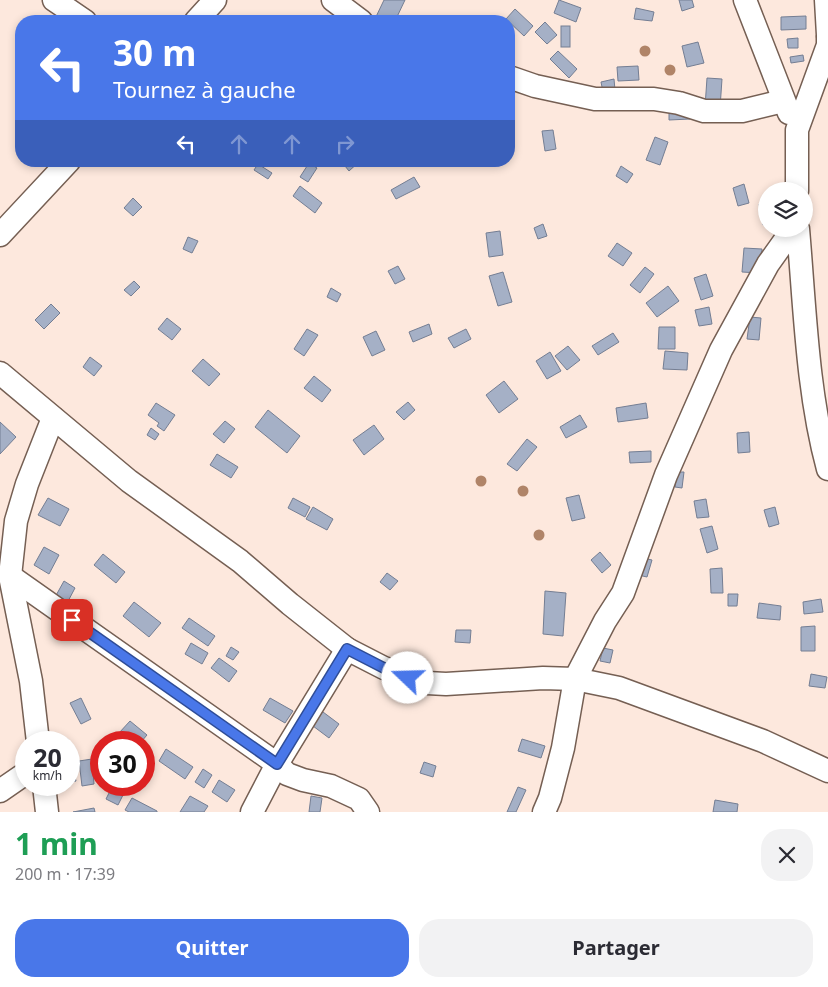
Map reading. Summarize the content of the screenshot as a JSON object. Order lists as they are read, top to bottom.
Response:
{
  "page": {
    "turn": ["30 m", "Tournez à gauche"],
    "speed": "20 km/h",
    "limit": "30",
    "heading": ["1 min", "200 m · 17:39"],
    "buttons": ["Quitter", "Partager"]
  }
}
